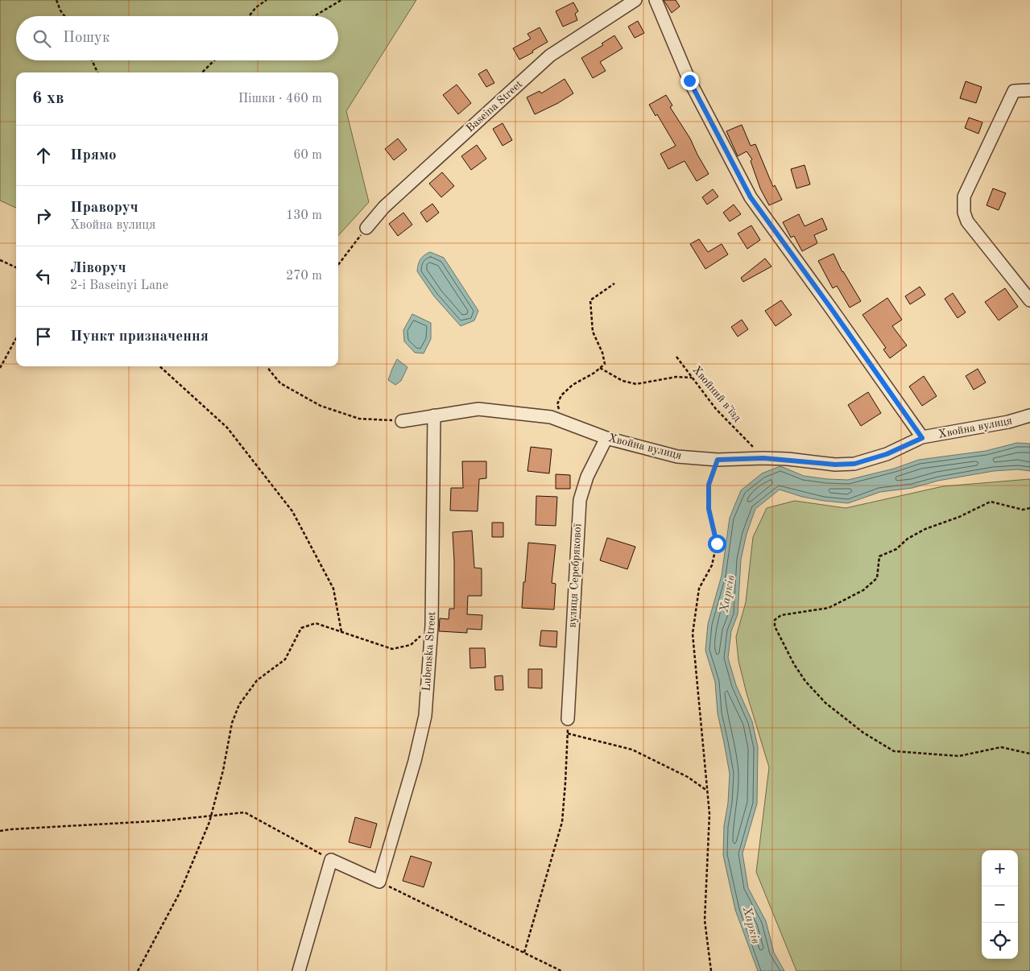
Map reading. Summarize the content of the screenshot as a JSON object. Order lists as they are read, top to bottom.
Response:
{
  "streets": {
    "street": [
      "Baseina Street",
      "Хвойна вулиця",
      "вулиця Серебрякової",
      "Lubenska Street"
    ],
    "path": ["Хвойний в'їзд"]
  },
  "crossings": [
    ["Хвойний в'їзд", "Хвойна вулиця"],
    ["Хвойна вулиця", "вулиця Серебрякової"],
    ["Хвойна вулиця", "Lubenska Street"]
  ],
  "water": ["Харків"],
  "page": {
    "search": "Пошук",
    "heading": ["6 хв", "Пішки · 460 m"],
    "list": [
      ["Прямо", "60 m"],
      ["Праворуч", "Хвойна вулиця", "130 m"],
      ["Ліворуч", "2-i Baseinyi Lane", "270 m"],
      "Пункт призначення"
    ],
    "map_buttons": ["+", "−"]
  }
}
